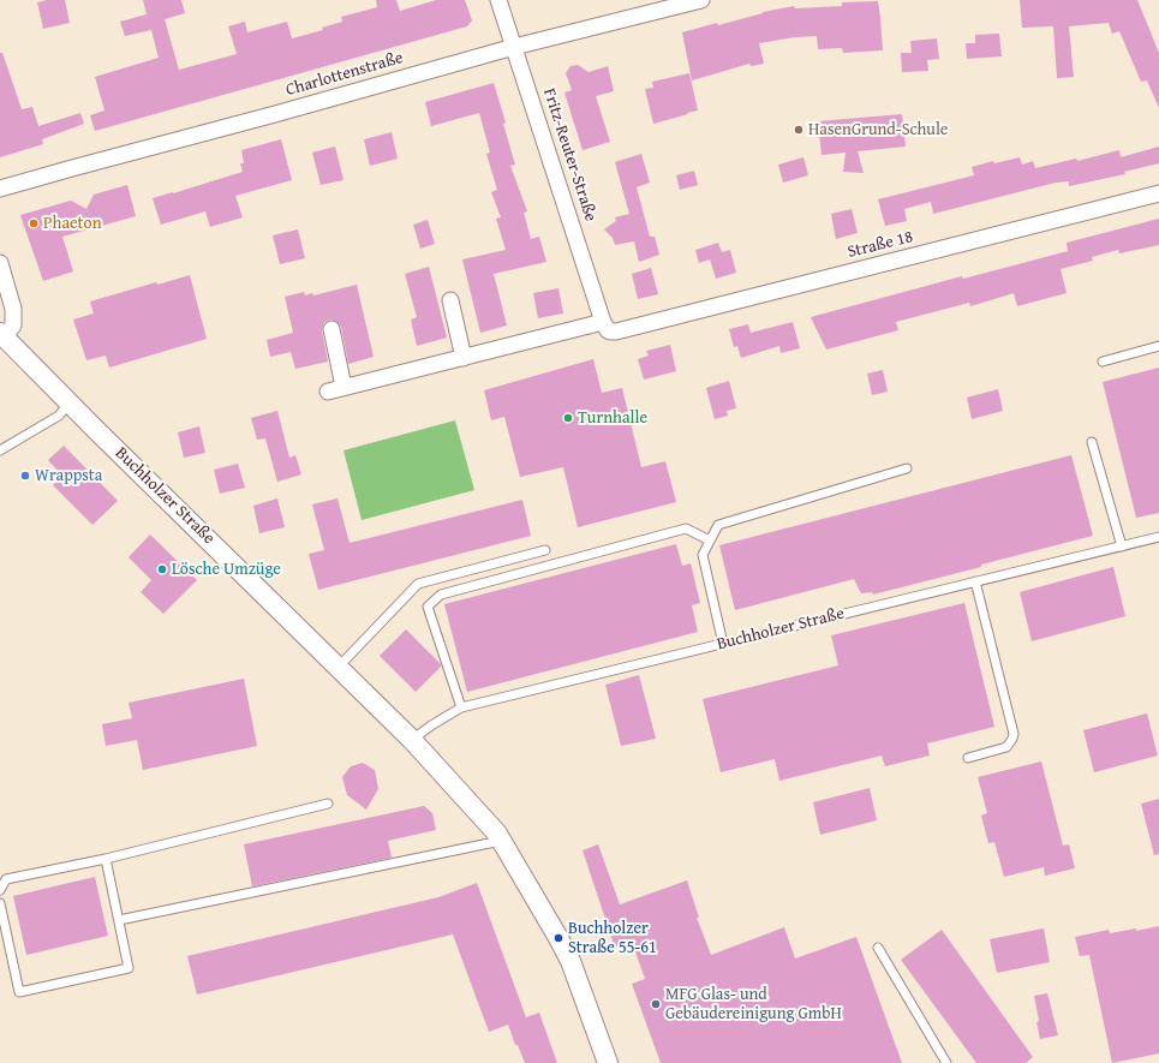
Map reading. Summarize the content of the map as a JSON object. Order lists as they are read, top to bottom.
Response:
{
  "streets": {
    "street": [
      "Charlottenstraße",
      "Fritz-Reuter-Straße",
      "Straße 18",
      "Buchholzer Straße"
    ]
  },
  "crossings": [
    ["Charlottenstraße", "Fritz-Reuter-Straße"],
    ["Fritz-Reuter-Straße", "Straße 18"]
  ],
  "places": [
    "HasenGrund-Schule",
    "Phaeton",
    "Turnhalle",
    "Wrappsta",
    "Lösche Umzüge",
    "Buchholzer Straße 55-61",
    "MFG Glas- und Gebäudereinigung GmbH"
  ]
}
